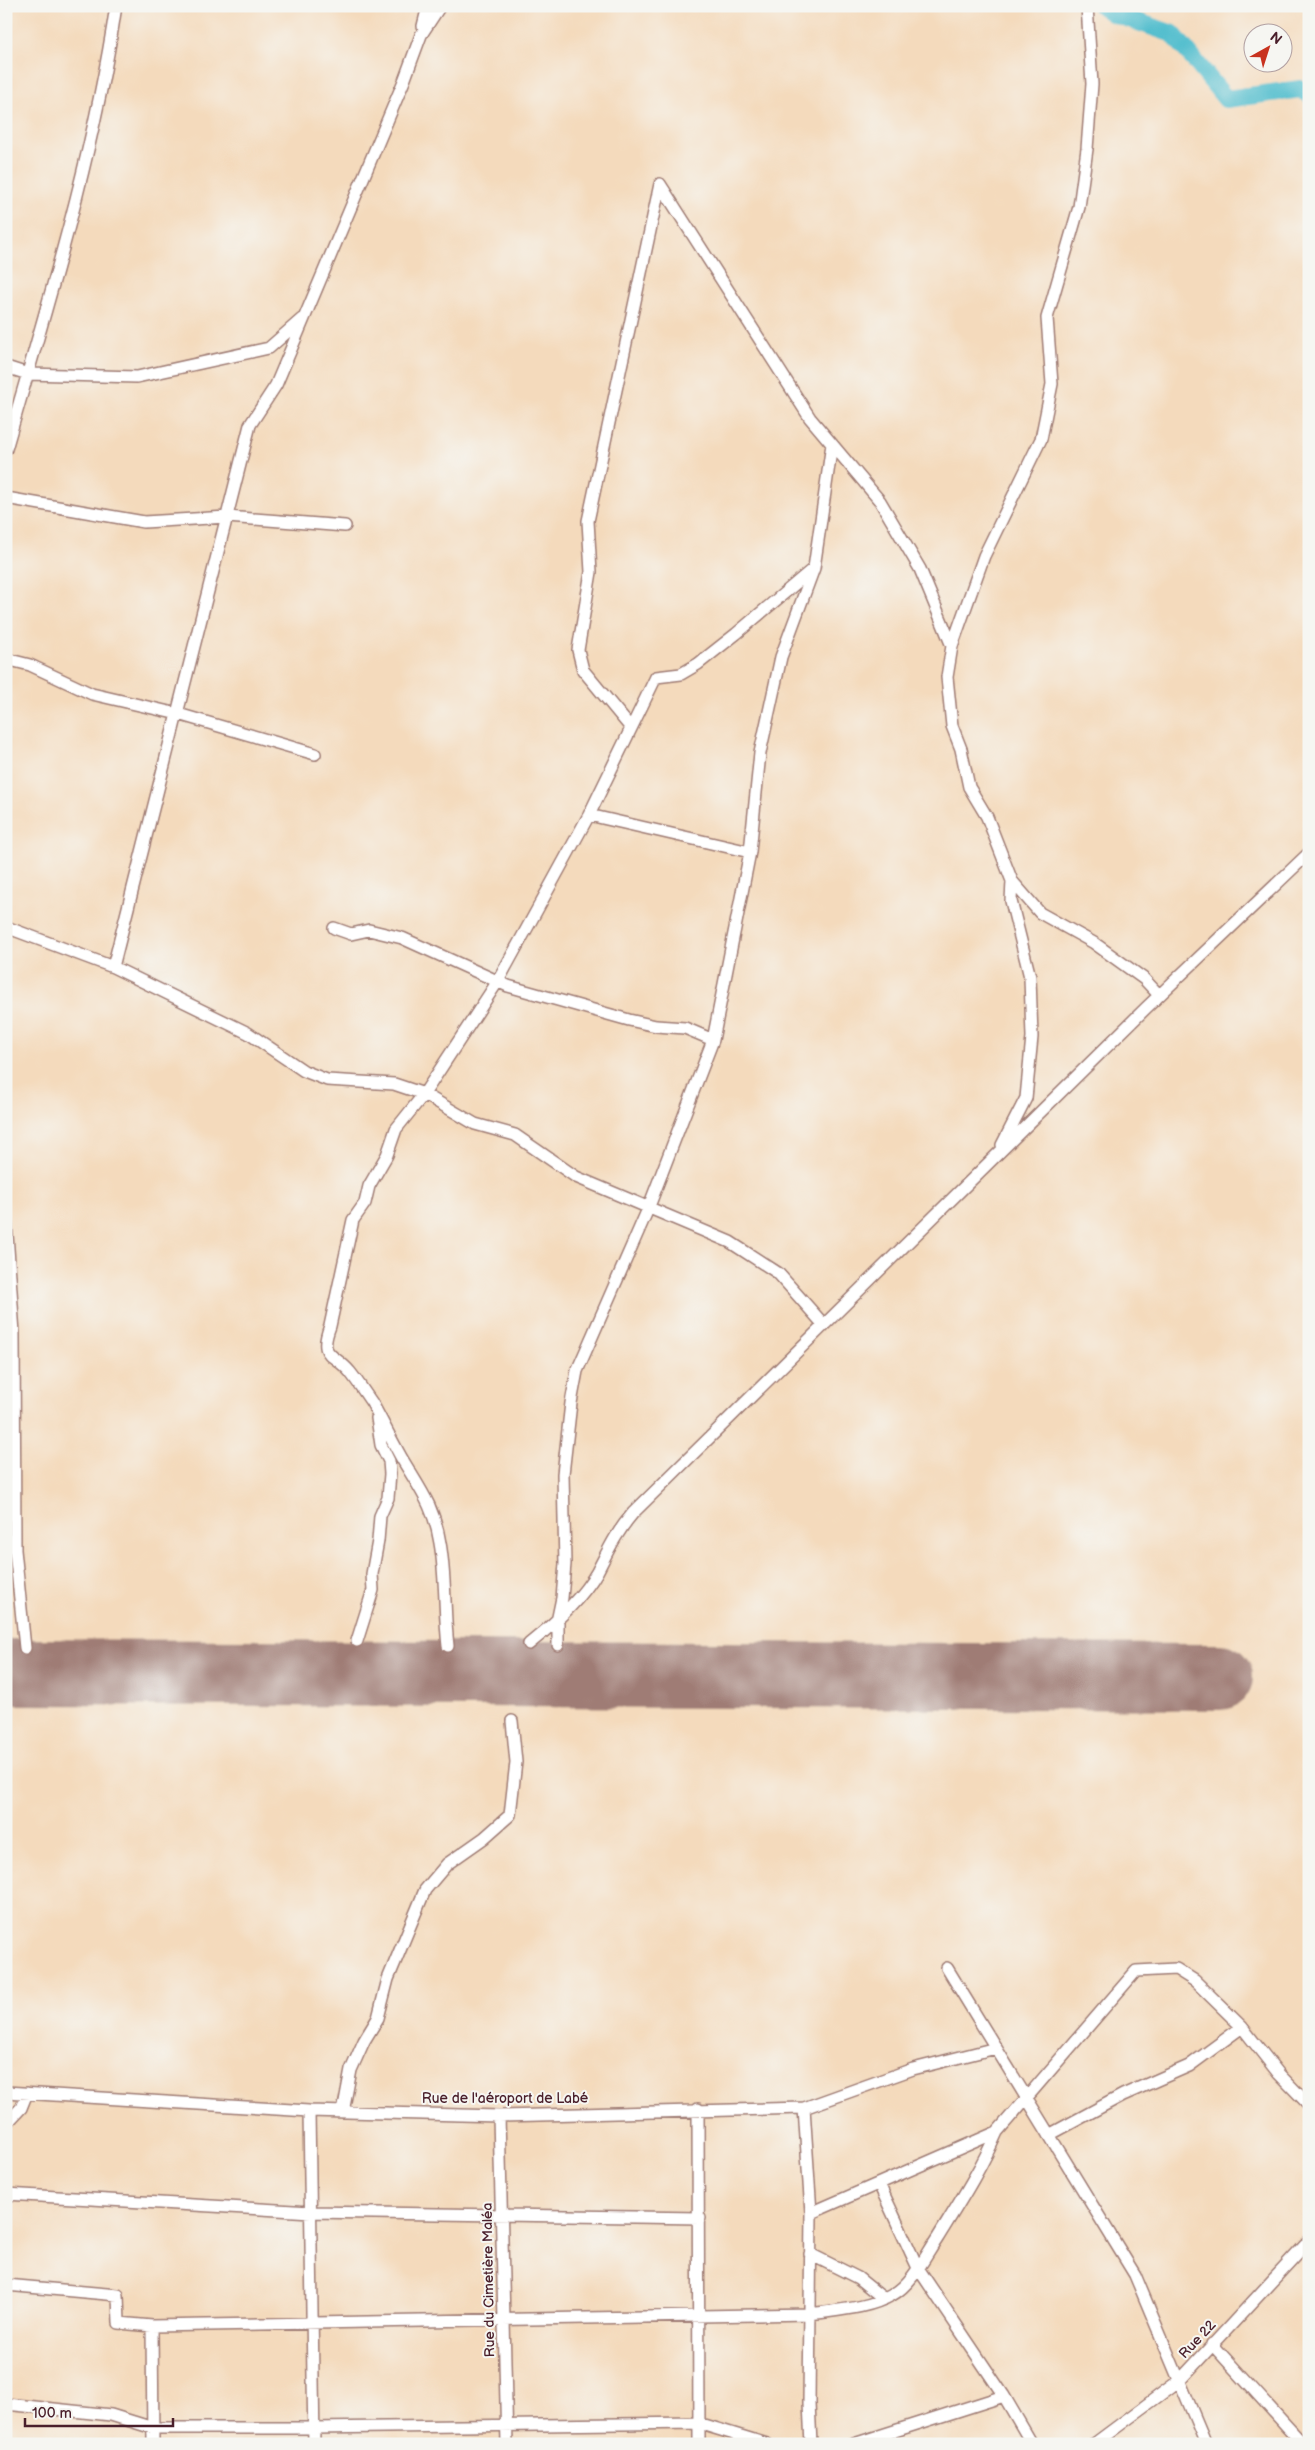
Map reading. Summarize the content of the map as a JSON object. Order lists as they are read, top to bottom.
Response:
{
  "streets": {
    "street": ["Rue de l'aéroport de Labé", "Rue du Cimetière Maléa", "Rue 22"]
  },
  "crossings": [
    ["Rue de l'aéroport de Labé", "Rue du Cimetière Maléa"]
  ],
  "scale_bar": "100 m",
  "north": "top right"
}
